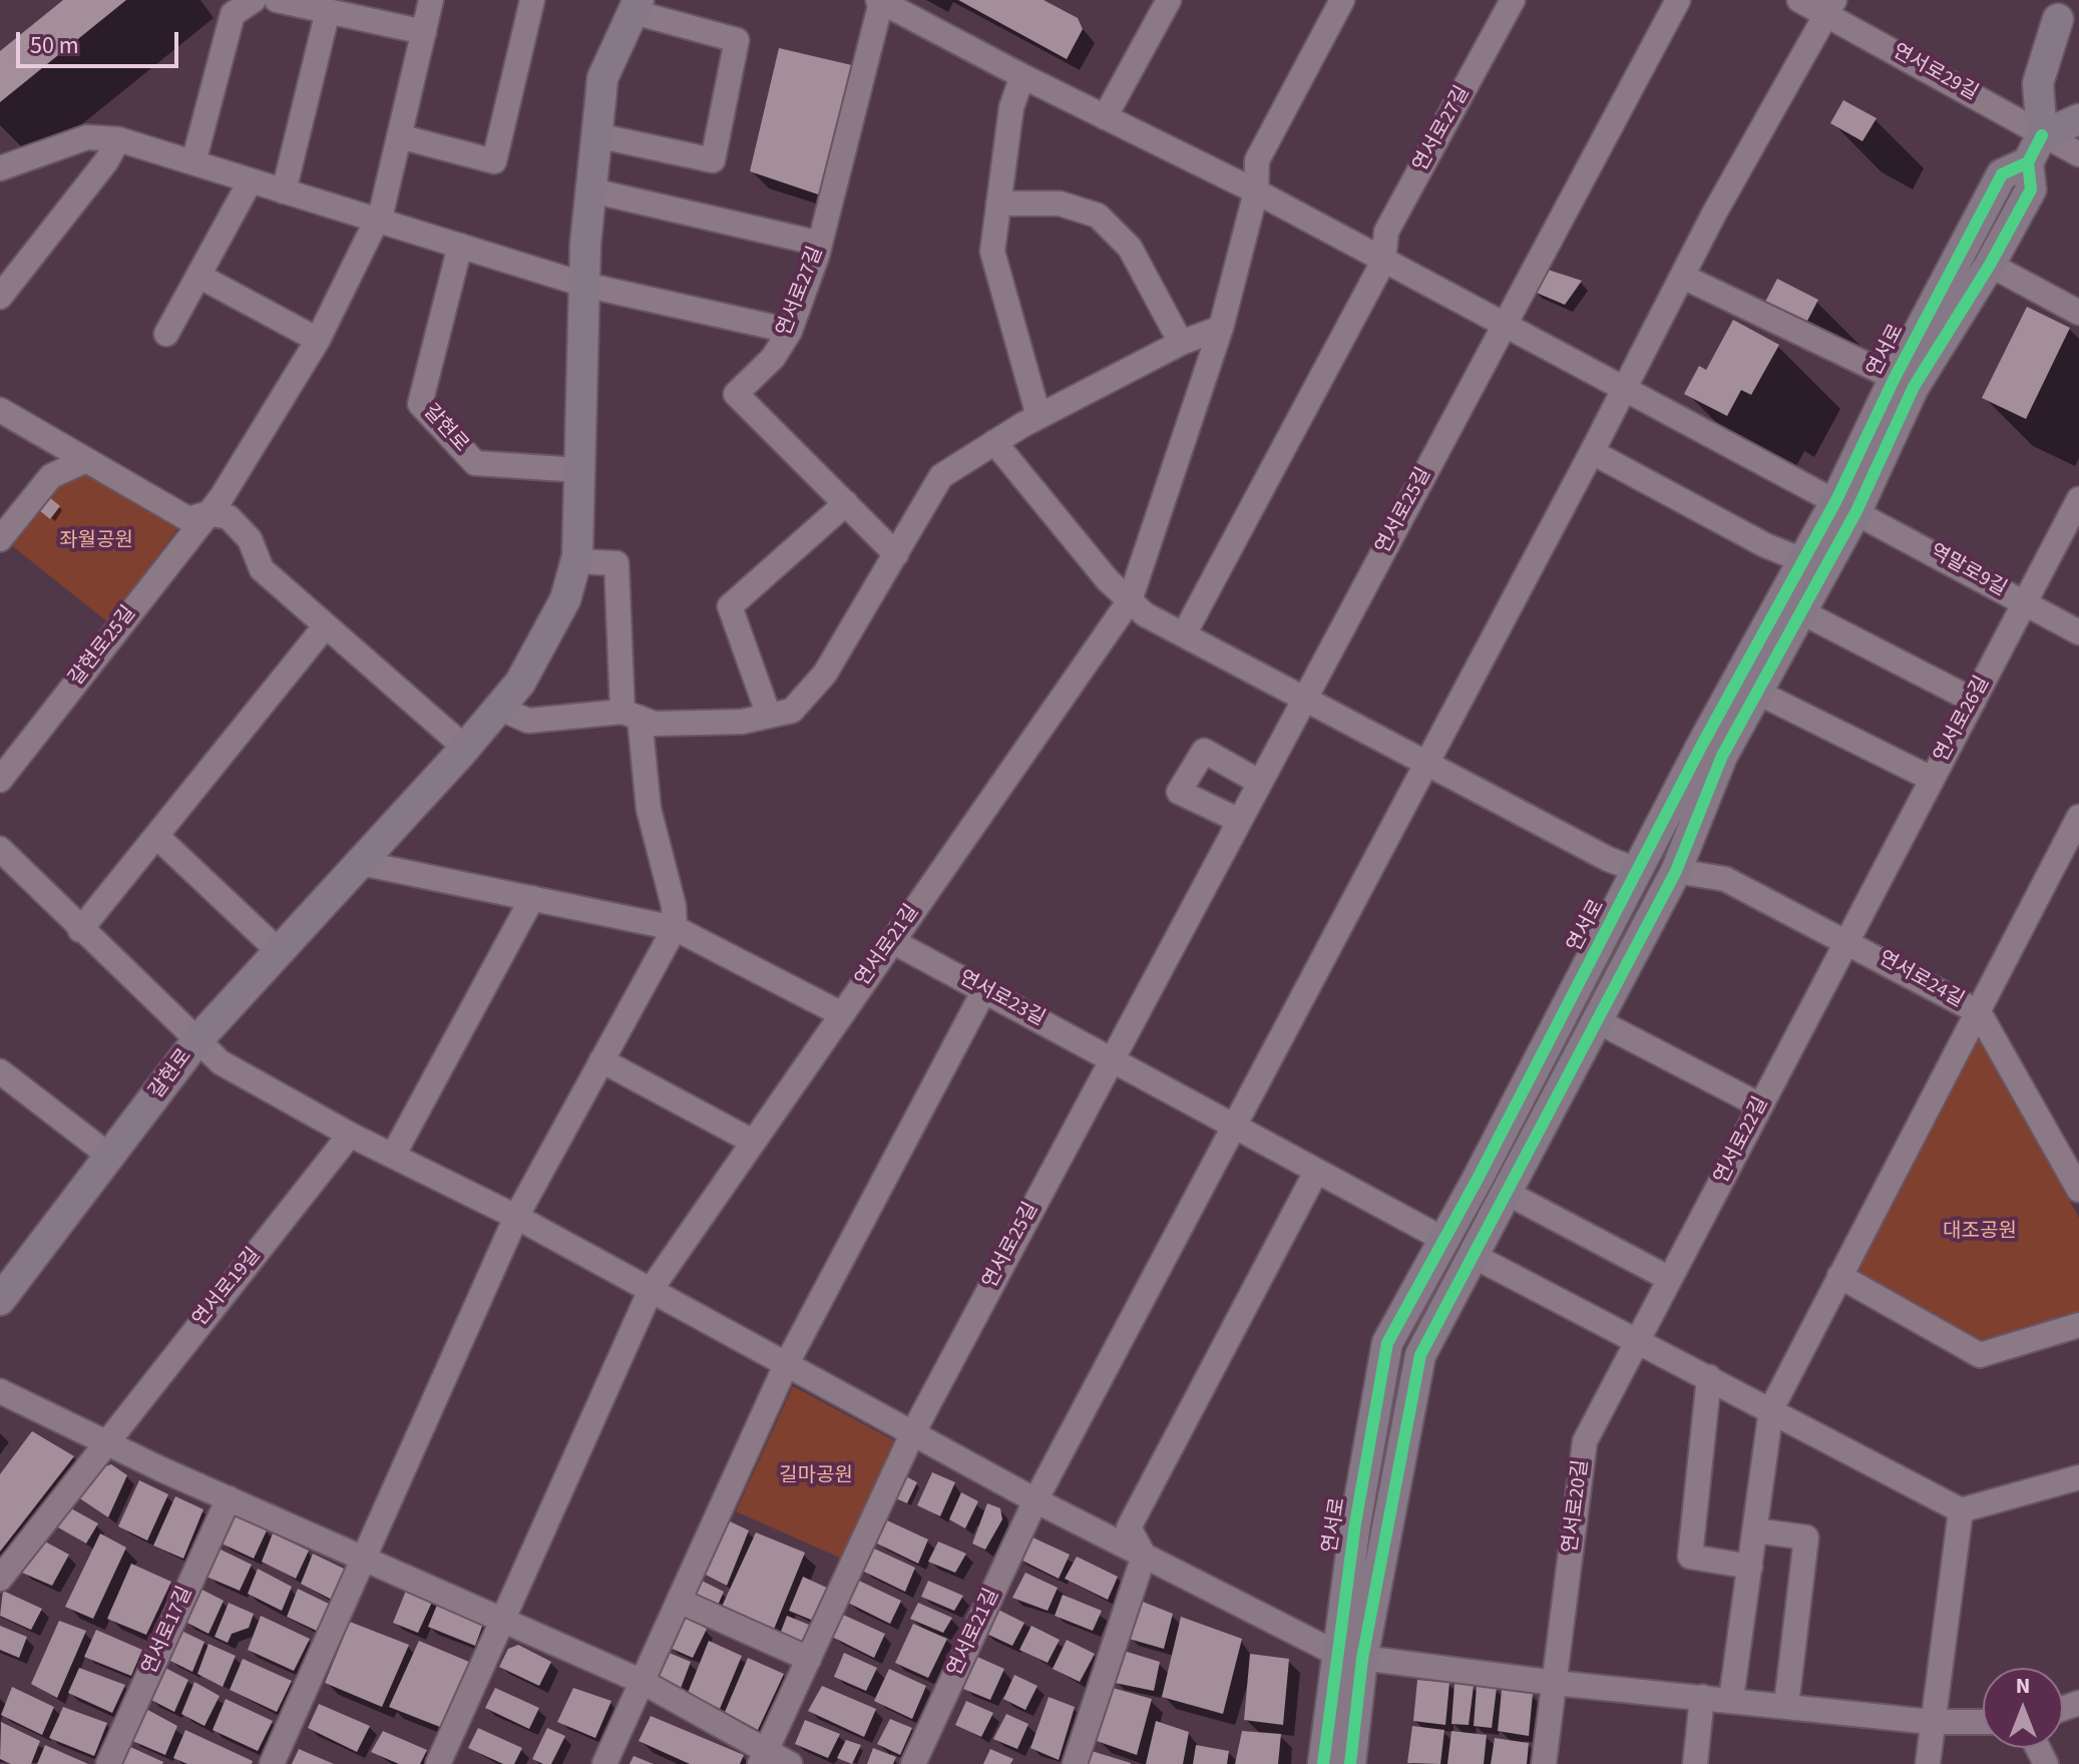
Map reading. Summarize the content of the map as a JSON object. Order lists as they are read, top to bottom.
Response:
{
  "streets": {
    "main road": ["연서로", "갈현로"],
    "street": [
      "연서로29길",
      "연서로27길",
      "연서로25길",
      "역말로9길",
      "갈현로25길",
      "연서로26길",
      "연서로21길",
      "연서로24길",
      "연서로23길",
      "연서로22길",
      "연서로19길",
      "연서로20길",
      "연서로17길"
    ]
  },
  "crossings": [
    ["연서로29길", "연서로"],
    ["연서로27길", "연서로"],
    ["연서로27길", "연서로25길"],
    ["연서로27길", "역말로9길"],
    ["연서로", "역말로9길"],
    ["연서로", "연서로24길"],
    ["연서로", "연서로23길"],
    ["연서로25길", "연서로23길"],
    ["역말로9길", "연서로26길"],
    ["연서로26길", "연서로24길"],
    ["연서로26길", "연서로22길"],
    ["연서로21길", "연서로23길"],
    ["연서로24길", "연서로22길"],
    ["연서로22길", "연서로20길"]
  ],
  "parks": ["좌월공원", "대조공원", "길마공원"],
  "scale_bar": "50 m",
  "north": "top"
}
